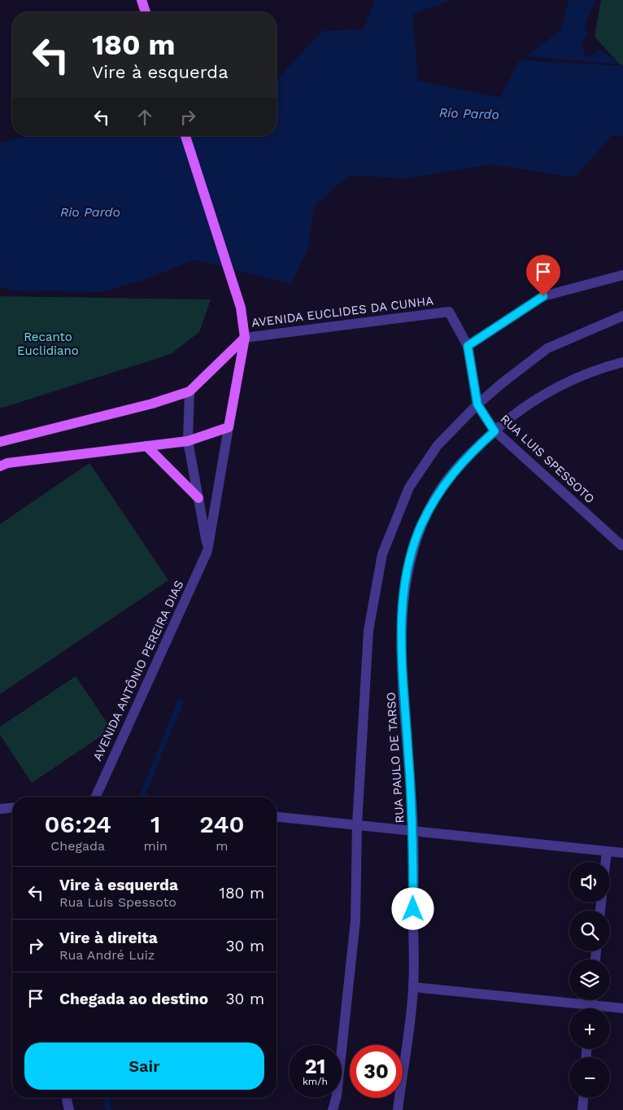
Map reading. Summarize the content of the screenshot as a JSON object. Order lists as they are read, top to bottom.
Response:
{
  "streets": {
    "main road": ["AVENIDA EUCLIDES DA CUNHA", "AVENIDA ANTÔNIO PEREIRA DIAS"],
    "street": ["RUA LUIS SPESSOTO", "RUA PAULO DE TARSO"]
  },
  "crossings": [
    ["AVENIDA EUCLIDES DA CUNHA", "RUA LUIS SPESSOTO"],
    ["AVENIDA EUCLIDES DA CUNHA", "AVENIDA ANTÔNIO PEREIRA DIAS"],
    ["RUA LUIS SPESSOTO", "RUA PAULO DE TARSO"]
  ],
  "water": ["Rio Pardo"],
  "parks": ["Recanto Euclidiano"],
  "page": {
    "turn": ["180 m", "Vire à esquerda"],
    "eta": [
      "06:24",
      "Chegada",
      "1",
      "min",
      "240",
      "m"
    ],
    "map_buttons": ["+", "−"],
    "list": [
      {
        "name": "Vire à esquerda",
        "note": "Rua Luis Spessoto",
        "value": "180 m"
      },
      {
        "name": "Vire à direita",
        "note": "Rua André Luiz",
        "value": "30 m"
      },
      {
        "name": "Chegada ao destino",
        "value": "30 m"
      }
    ],
    "buttons": "Sair",
    "speed": "21 km/h",
    "limit": "30"
  }
}
